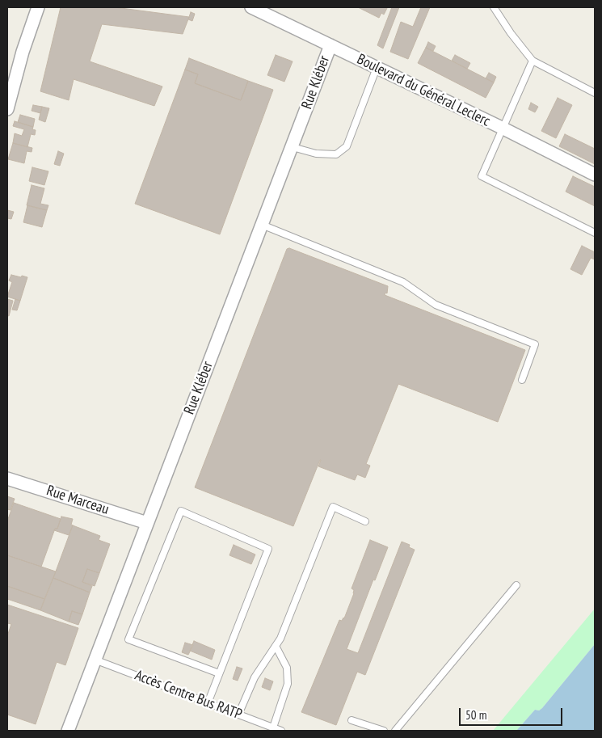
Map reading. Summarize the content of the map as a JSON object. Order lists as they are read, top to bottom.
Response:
{
  "streets": {
    "street": ["Rue Kléber", "Boulevard du Général Leclerc", "Rue Marceau"],
    "lane": ["Accès Centre Bus RATP"]
  },
  "crossings": [
    ["Rue Kléber", "Boulevard du Général Leclerc"],
    ["Rue Kléber", "Rue Marceau"],
    ["Rue Kléber", "Accès Centre Bus RATP"]
  ],
  "scale_bar": "50 m"
}
